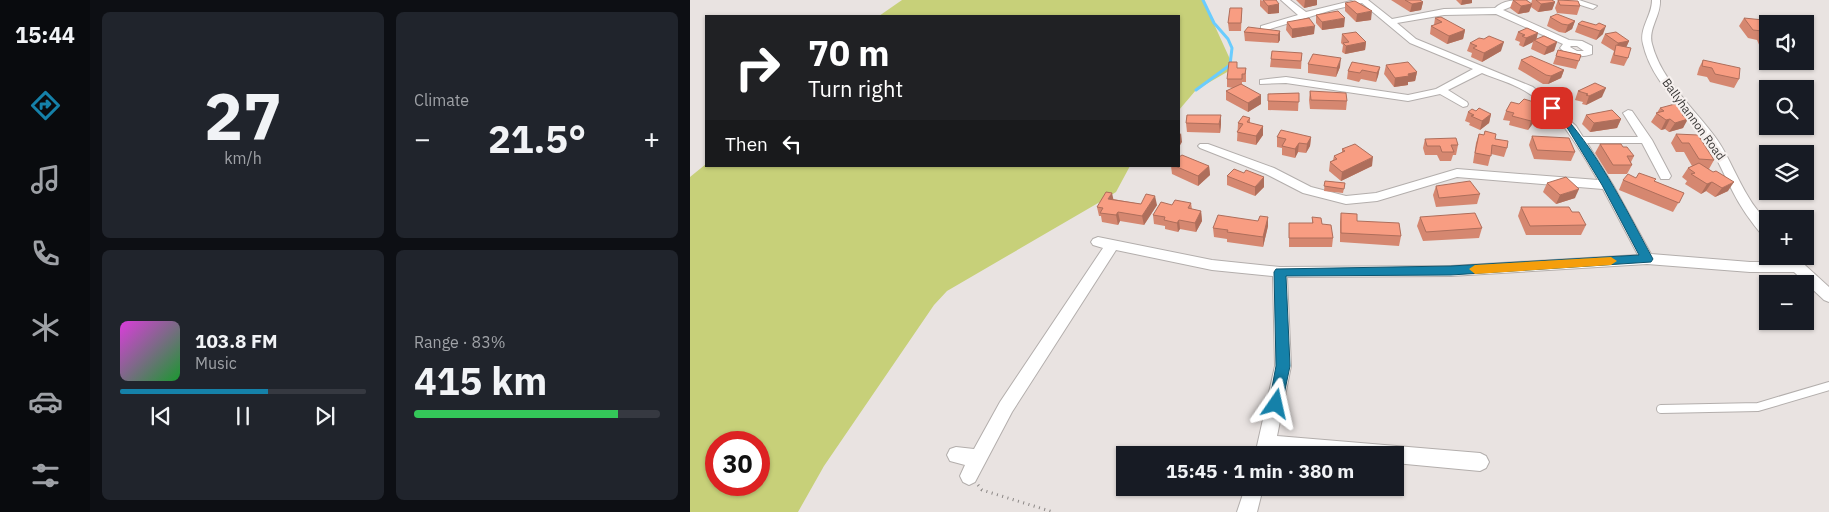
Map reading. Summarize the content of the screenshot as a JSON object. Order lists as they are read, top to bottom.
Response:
{
  "streets": {
    "street": ["Ballyhannon Road"]
  },
  "page": {
    "tabs": "15:44",
    "tile": [
      ["27", "km/h"],
      "Climate",
      ["Range · 83%", "415 km"]
    ],
    "map_buttons": ["+", "−"],
    "turn": ["70 m", "Turn right"],
    "heat": ["−", "21.5°", "+"],
    "then": "Then",
    "song": ["103.8 FM", "Music"],
    "limit": "30",
    "trip": "15:45 · 1 min · 380 m"
  }
}
